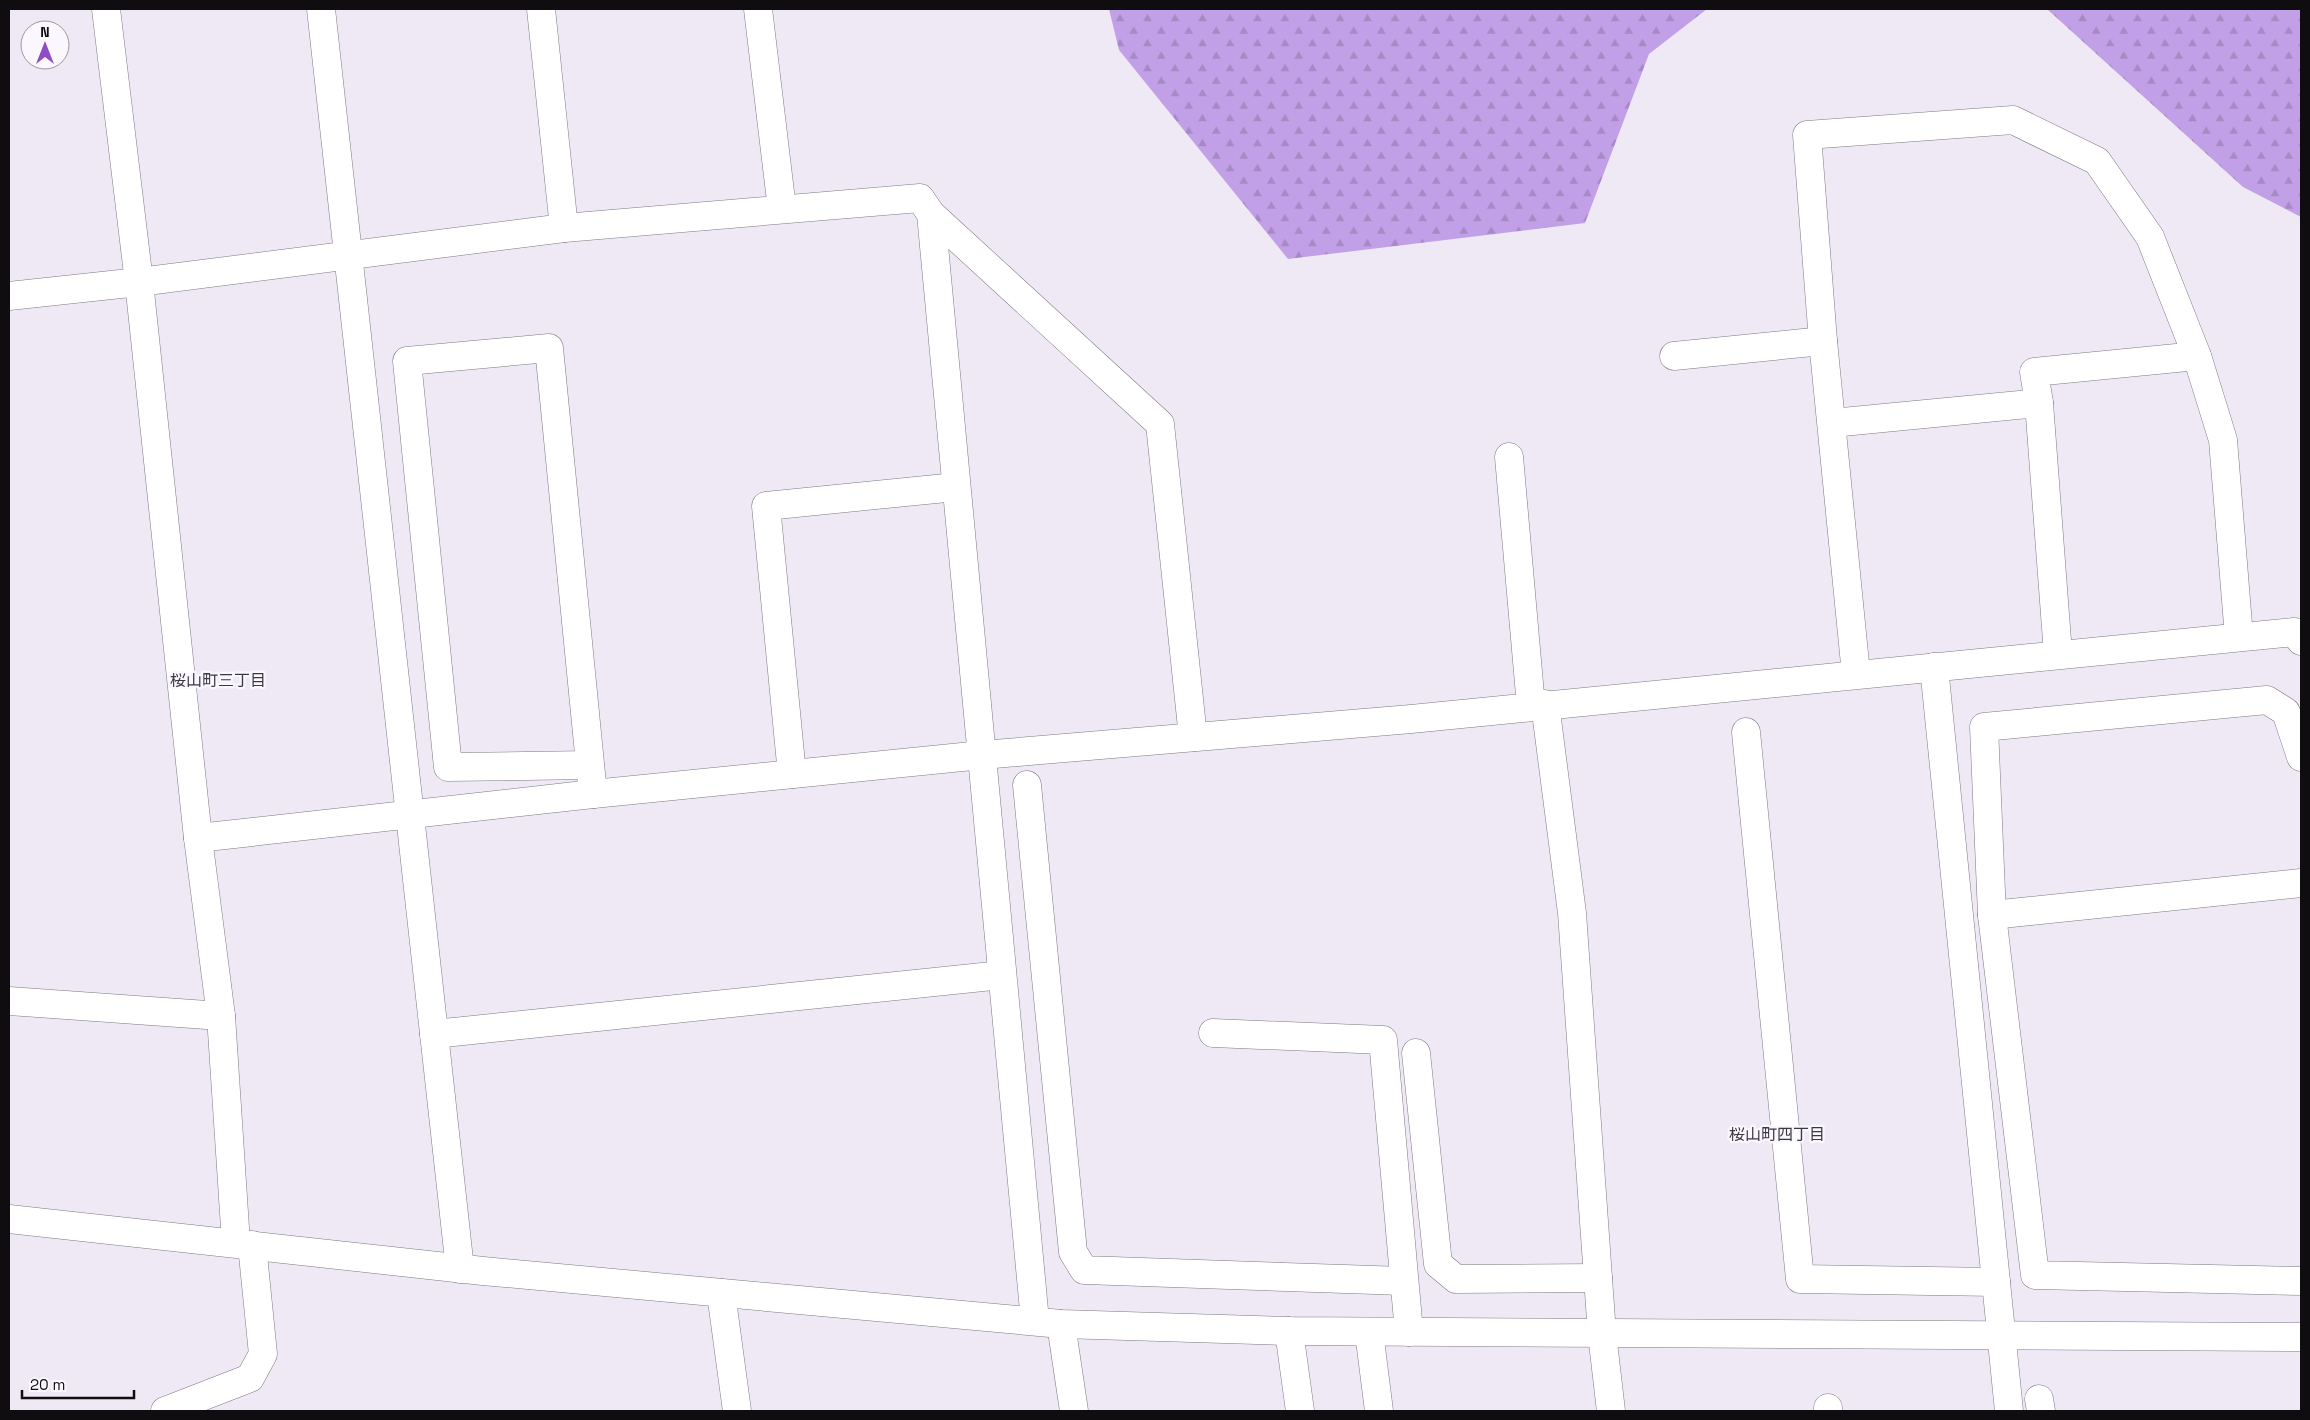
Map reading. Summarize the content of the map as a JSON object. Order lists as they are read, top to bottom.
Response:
{
  "districts": ["桜山町三丁目", "桜山町四丁目"],
  "scale_bar": "20 m",
  "north": "top"
}
